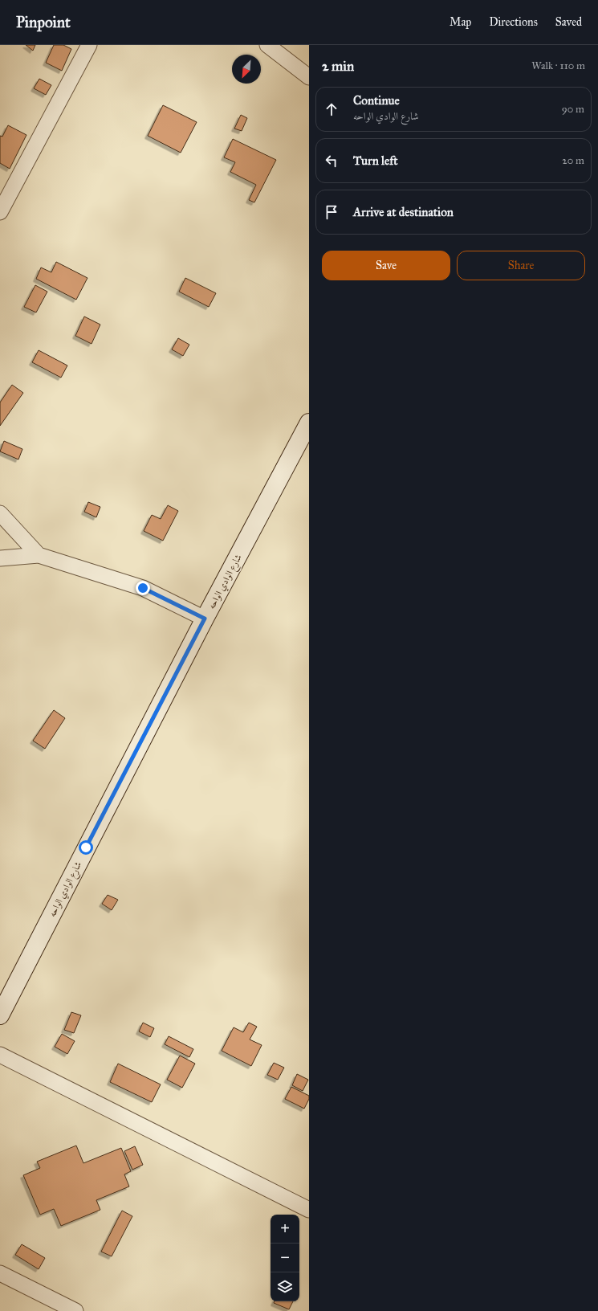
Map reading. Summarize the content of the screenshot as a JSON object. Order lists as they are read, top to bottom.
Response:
{
  "streets": {
    "main road": ["شارع الوادي الواحه"]
  },
  "north": "bottom left",
  "page": {
    "header": "Pinpoint",
    "nav": ["Map", "Directions", "Saved"],
    "heading": ["2 min", "Walk · 110 m"],
    "list": [
      ["Continue", "شارع الوادي الواحه", "90 m"],
      ["Turn left", "20 m"],
      "Arrive at destination"
    ],
    "buttons": ["Save", "Share"],
    "map_buttons": ["+", "−"]
  }
}
